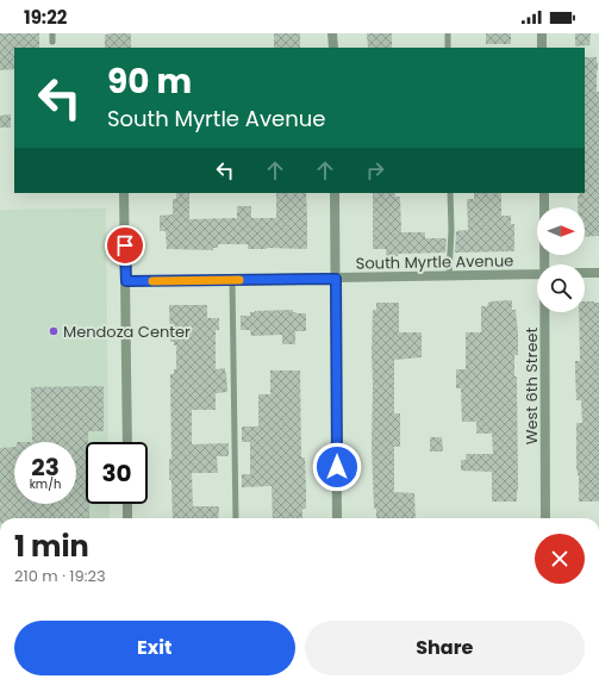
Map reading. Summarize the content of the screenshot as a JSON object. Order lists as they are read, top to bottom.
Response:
{
  "streets": {
    "street": ["South Myrtle Avenue", "West 6th Street"]
  },
  "places": ["Mendoza Center"],
  "north": "right",
  "page": {
    "status": "19:22",
    "turn": ["90 m", "South Myrtle Avenue"],
    "speed": "23 km/h",
    "limit": "30",
    "heading": ["1 min", "210 m · 19:23"],
    "buttons": ["Exit", "Share"]
  }
}
